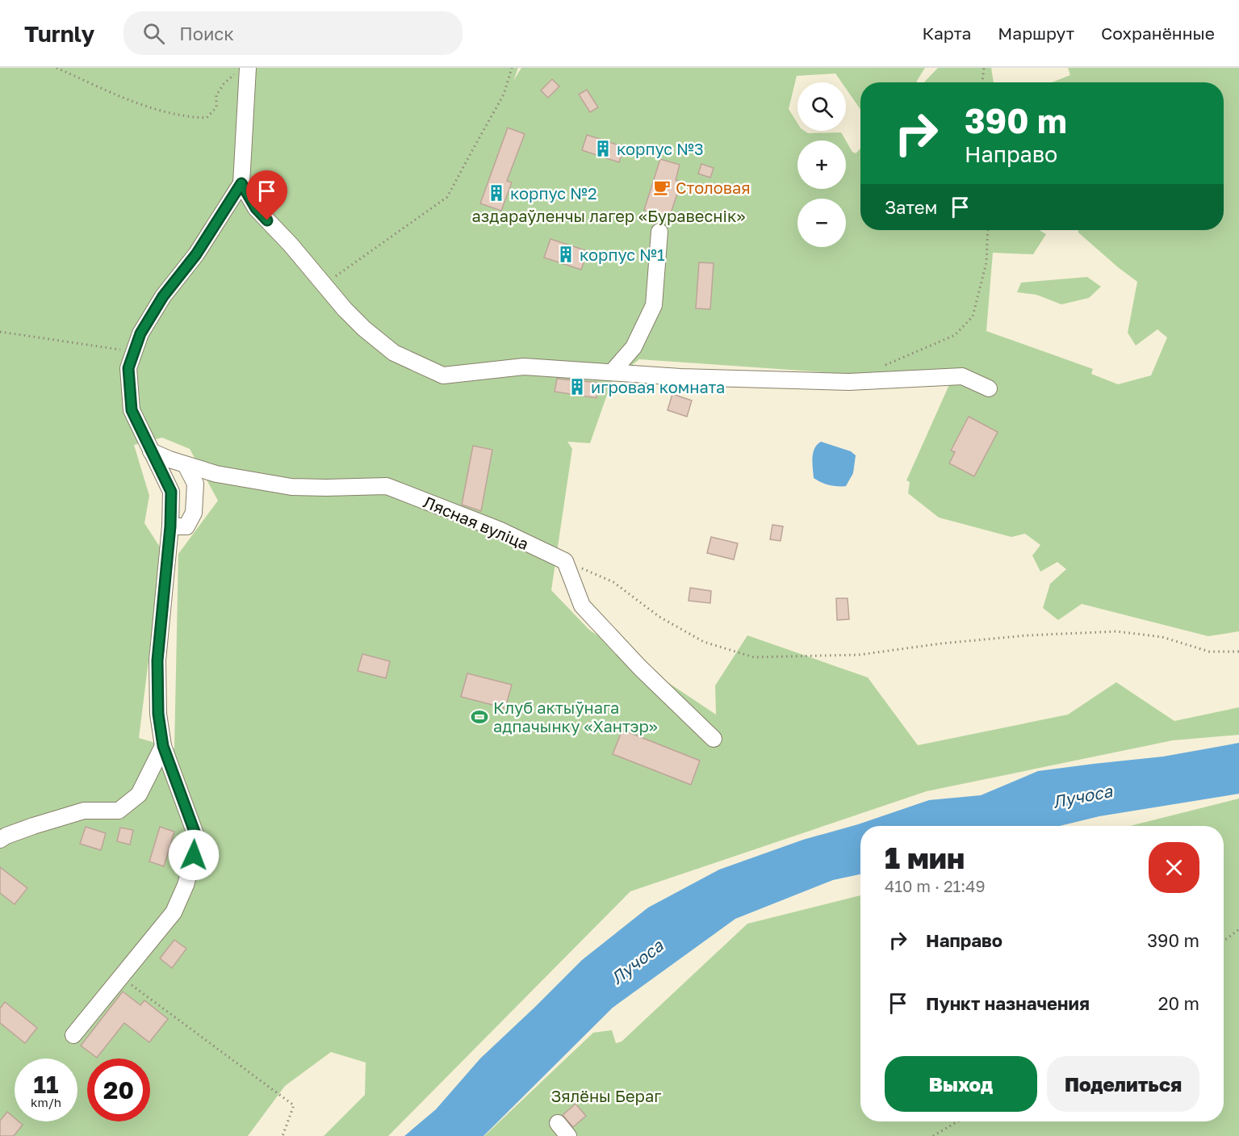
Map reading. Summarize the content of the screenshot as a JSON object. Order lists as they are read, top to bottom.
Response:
{
  "streets": {
    "street": ["Лясная вуліца"]
  },
  "water": ["Лучоса"],
  "parks": ["аздараўленчы лагер «Буравеснік»", "Зялёны Бераг"],
  "places": {
    "building": [
      "корпус №3",
      "корпус №2",
      "корпус №1",
      "игровая комната"
    ],
    "cafe": ["Столовая"],
    "sports": ["Клуб актыўнага адпачынку «Хантэр»"]
  },
  "page": {
    "header": "Turnly",
    "search": "Поиск",
    "nav": ["Карта", "Маршрут", "Сохранённые"],
    "map_buttons": ["+", "−"],
    "turn": ["390 m", "Направо"],
    "then": "Затем",
    "heading": ["1 мин", "410 m · 21:49"],
    "list": [
      {
        "name": "Направо",
        "value": "390 m"
      },
      {
        "name": "Пункт назначения",
        "value": "20 m"
      }
    ],
    "buttons": ["Выход", "Поделиться"],
    "speed": "11 km/h",
    "limit": "20"
  }
}
